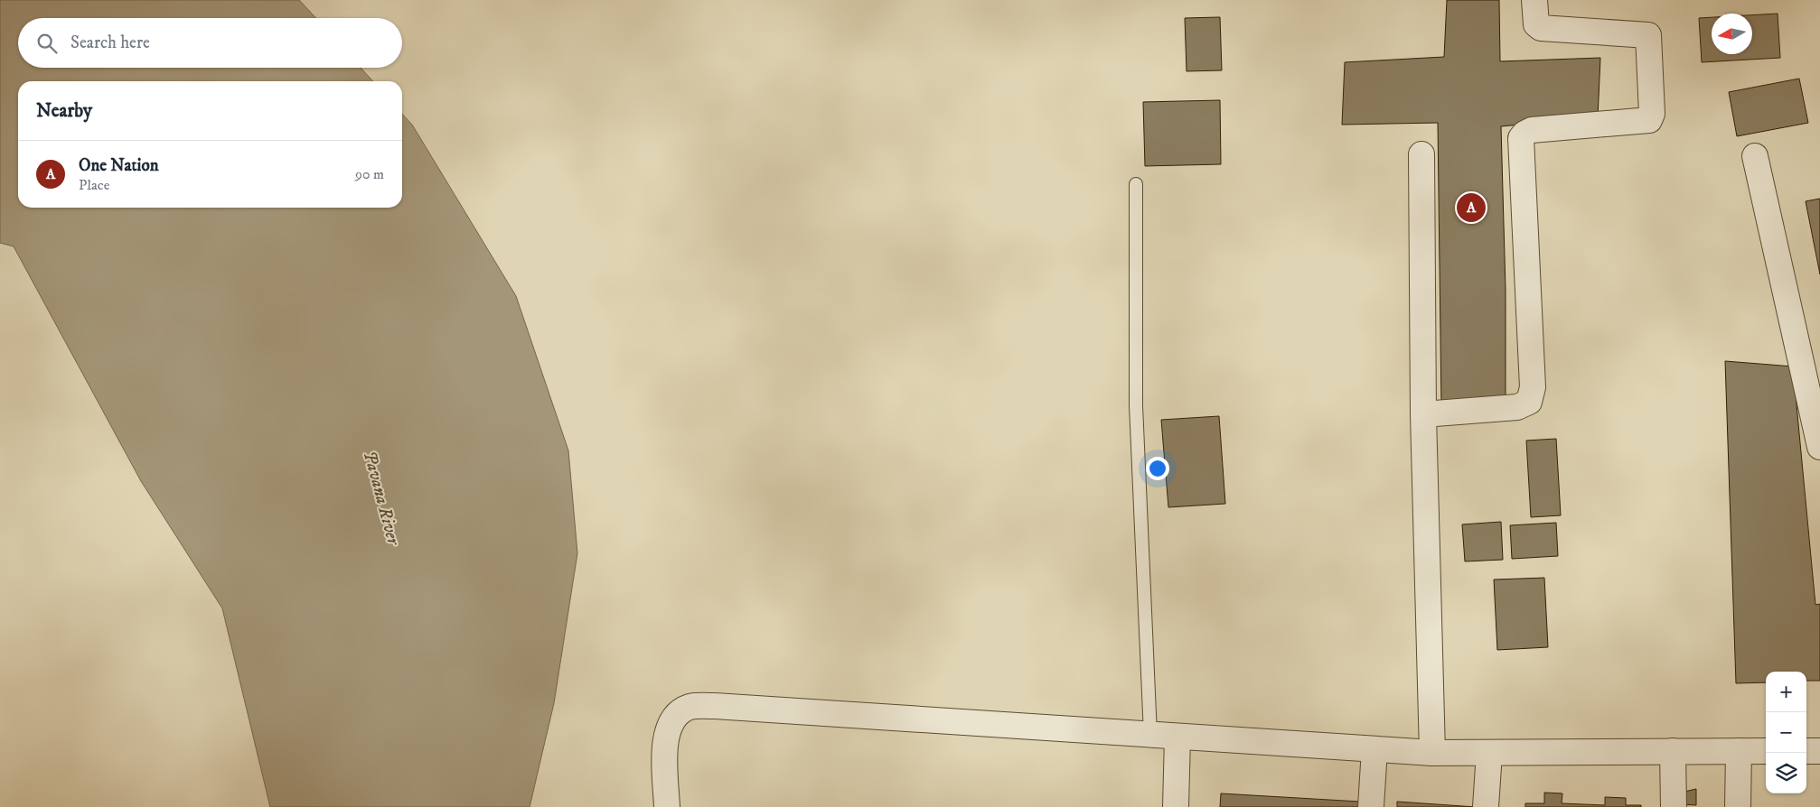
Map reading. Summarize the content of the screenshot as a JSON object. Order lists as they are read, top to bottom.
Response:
{
  "water": ["Pavana River"],
  "north": "left",
  "page": {
    "search": "Search here",
    "heading": "Nearby",
    "list": [
      {
        "mark": "A",
        "name": "One Nation",
        "note": "Place",
        "value": "90 m"
      }
    ],
    "pins": "A",
    "map_buttons": ["+", "−"]
  }
}
